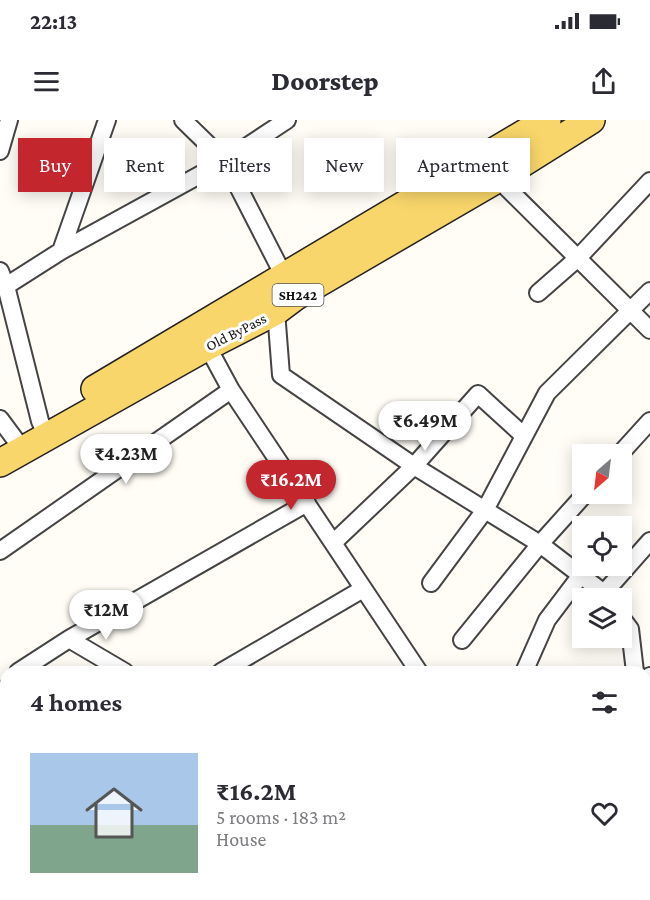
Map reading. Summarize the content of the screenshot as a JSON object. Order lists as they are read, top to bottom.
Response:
{
  "streets": {
    "main road": ["SH242", "Old ByPass"]
  },
  "north": "bottom left",
  "page": {
    "status": "22:13",
    "header": "Doorstep",
    "chip": [
      "Buy",
      "Rent",
      "Filters",
      "New",
      "Apartment"
    ],
    "price": [
      "₹6.49M",
      "₹4.23M",
      "₹16.2M",
      "₹12M"
    ],
    "heading": "4 homes",
    "list": [
      {
        "name": "₹16.2M",
        "note": "5 rooms · 183 m² · House"
      }
    ]
  }
}
